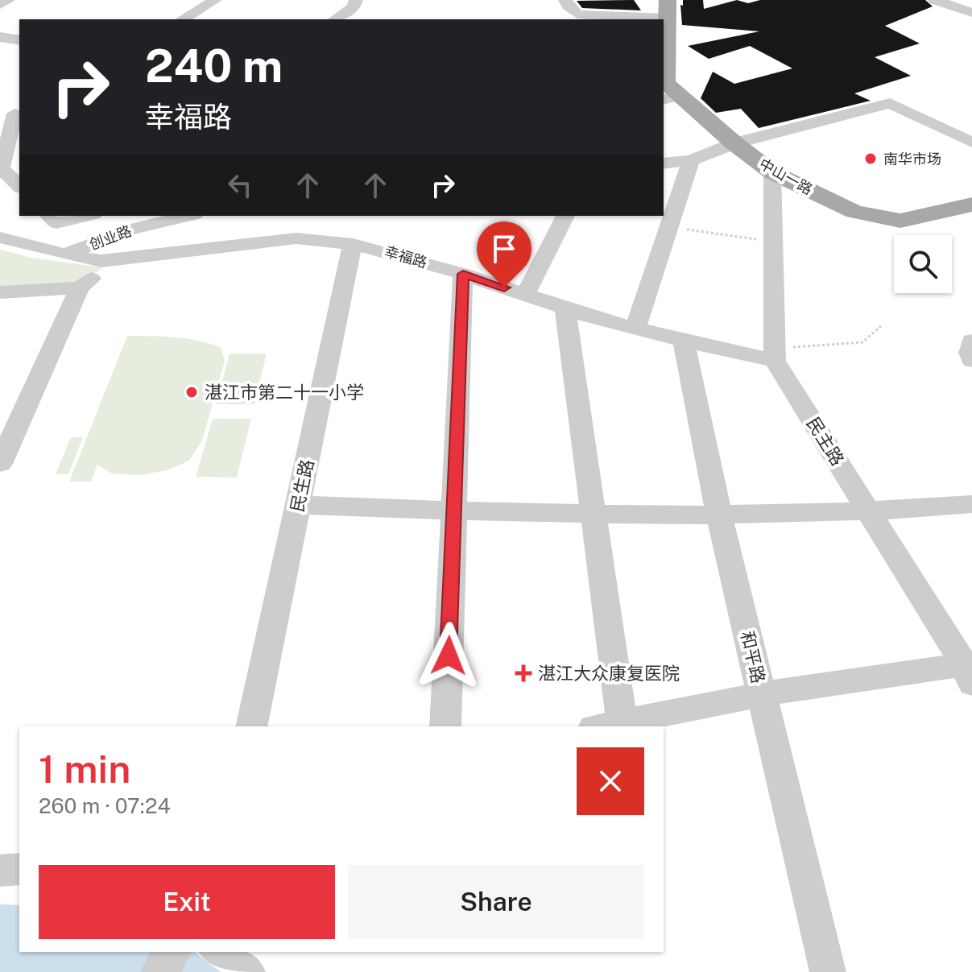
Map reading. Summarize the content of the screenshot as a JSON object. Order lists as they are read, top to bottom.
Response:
{
  "streets": {
    "main road": ["中山一路"],
    "street": [
      "创业路",
      "幸福路",
      "民主路",
      "民生路",
      "和平路"
    ]
  },
  "crossings": [
    ["幸福路", "民主路"],
    ["幸福路", "民生路"],
    ["幸福路", "和平路"]
  ],
  "places": {
    "other": ["南华市场", "湛江市第二十一小学"],
    "health": ["湛江大众康复医院"]
  },
  "page": {
    "turn": ["240 m", "幸福路"],
    "heading": ["1 min", "260 m · 07:24"],
    "buttons": ["Exit", "Share"]
  }
}
